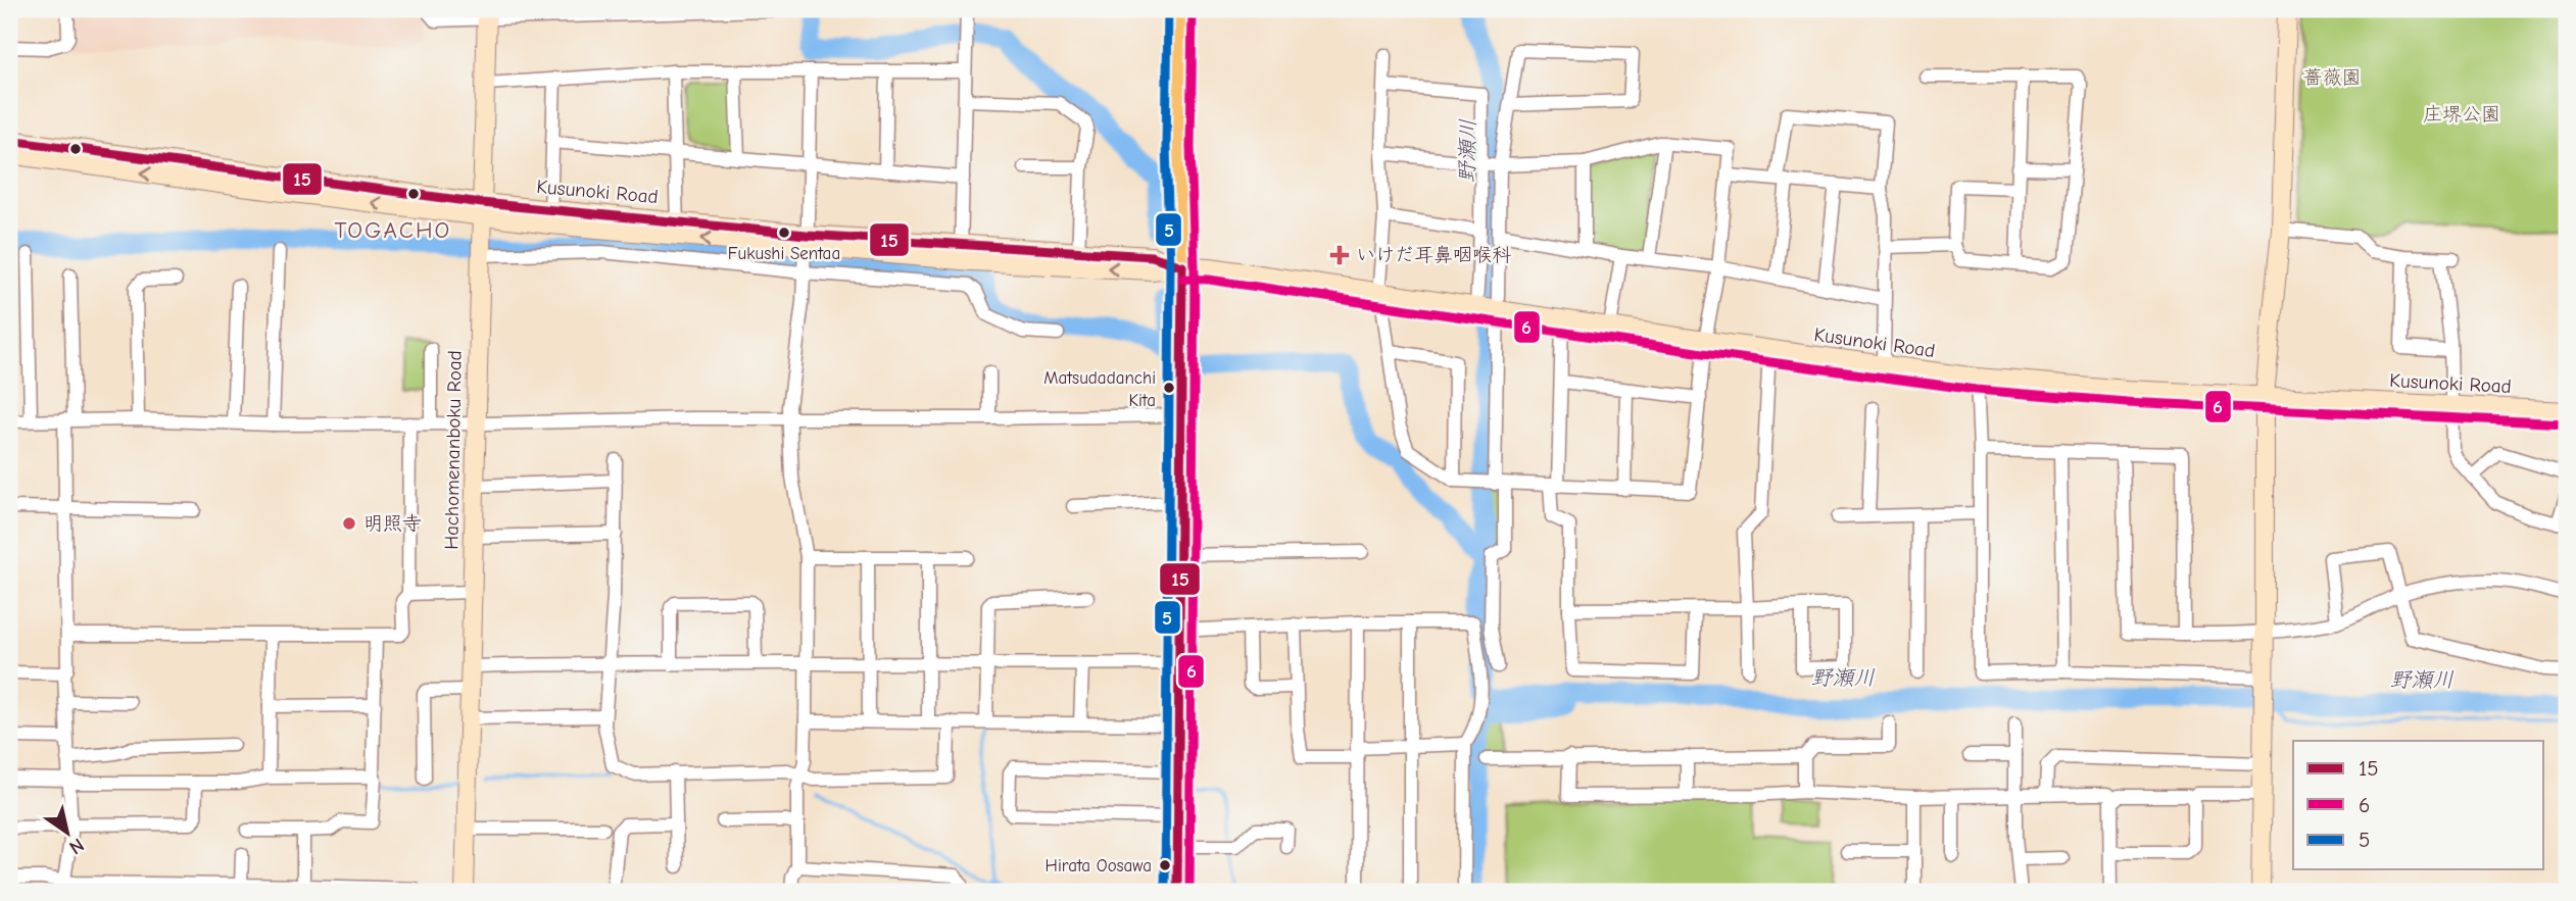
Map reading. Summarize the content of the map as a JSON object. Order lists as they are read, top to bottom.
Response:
{
  "streets": {
    "street": ["Kusunoki Road", "Hachomenanboku Road"]
  },
  "crossings": [
    ["Kusunoki Road", "Hachomenanboku Road"]
  ],
  "districts": ["TOGACHO"],
  "water": ["野瀬川"],
  "parks": ["薔薇園", "庄堺公園"],
  "places": {
    "other": [
      "Fukushi Sentaa",
      "Matsudadanchi Kita",
      "明照寺",
      "Hirata Oosawa"
    ],
    "health": ["いけだ耳鼻咽喉科"]
  },
  "lines": ["transit line 6", "transit line 5", "transit line 15"],
  "legend": ["15", "6", "5"],
  "north": "bottom right"
}
